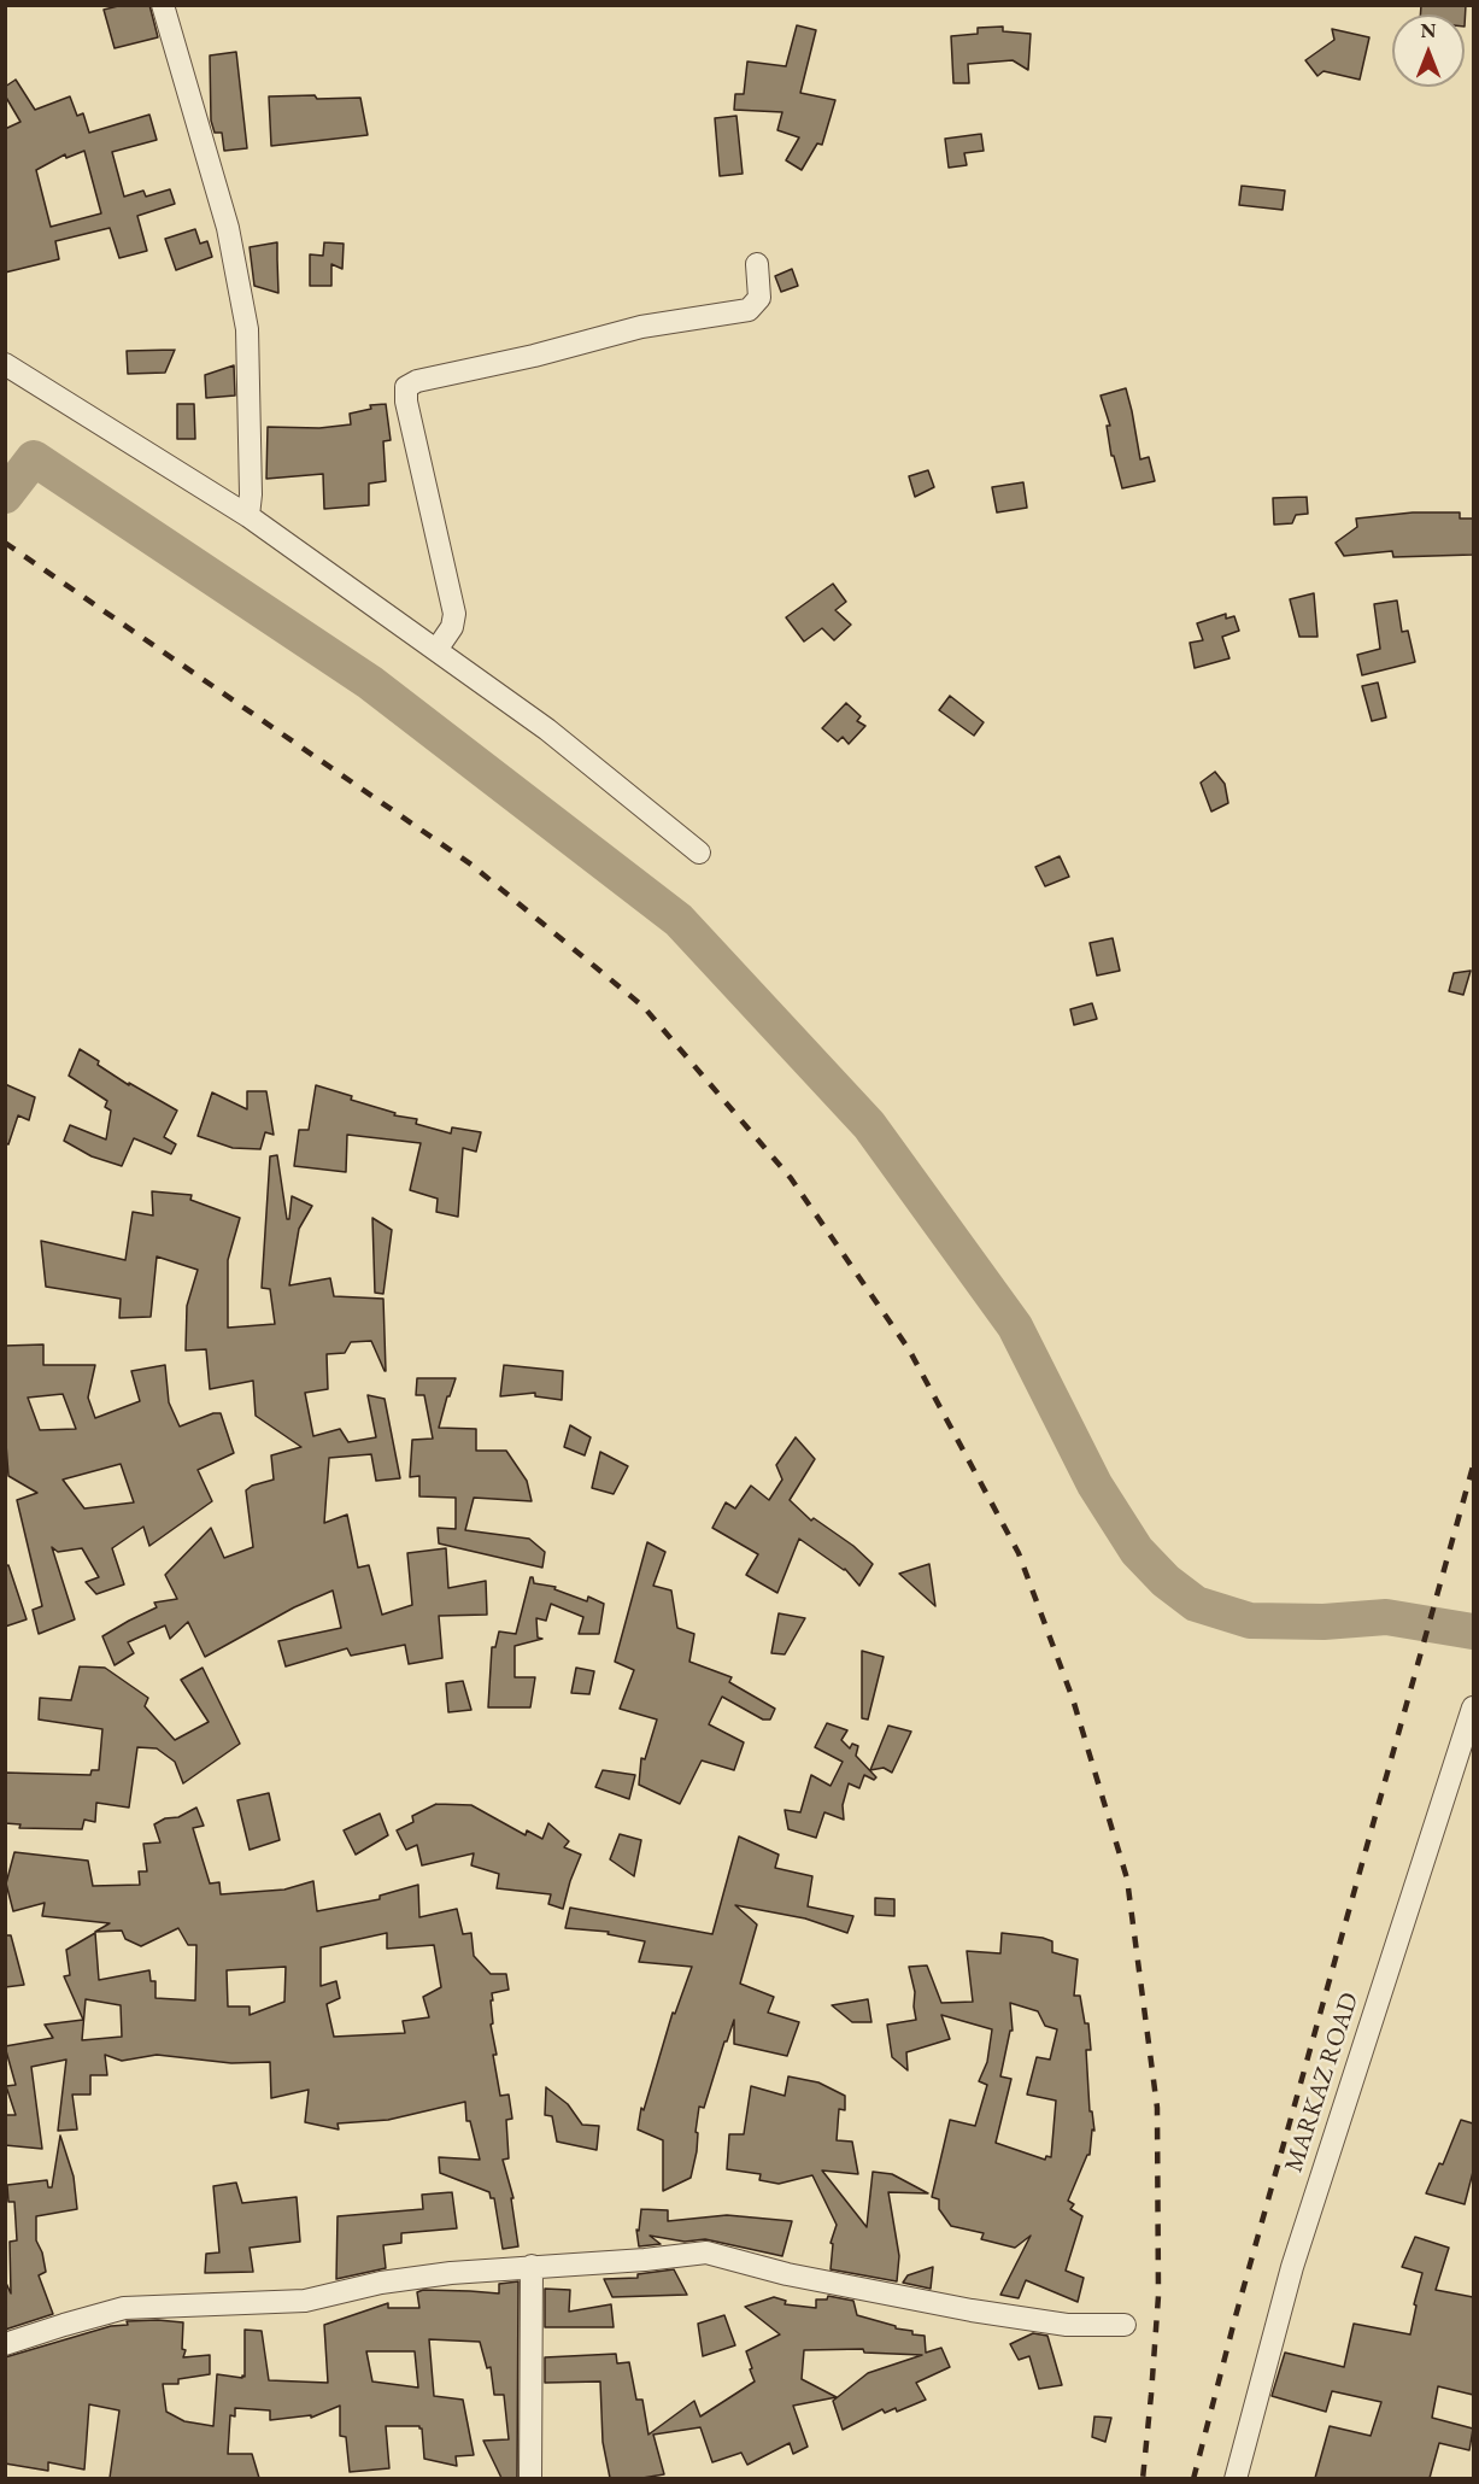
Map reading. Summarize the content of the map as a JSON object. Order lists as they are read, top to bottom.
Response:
{
  "streets": {
    "street": ["MARKAZ ROAD"]
  },
  "north": "top"
}
